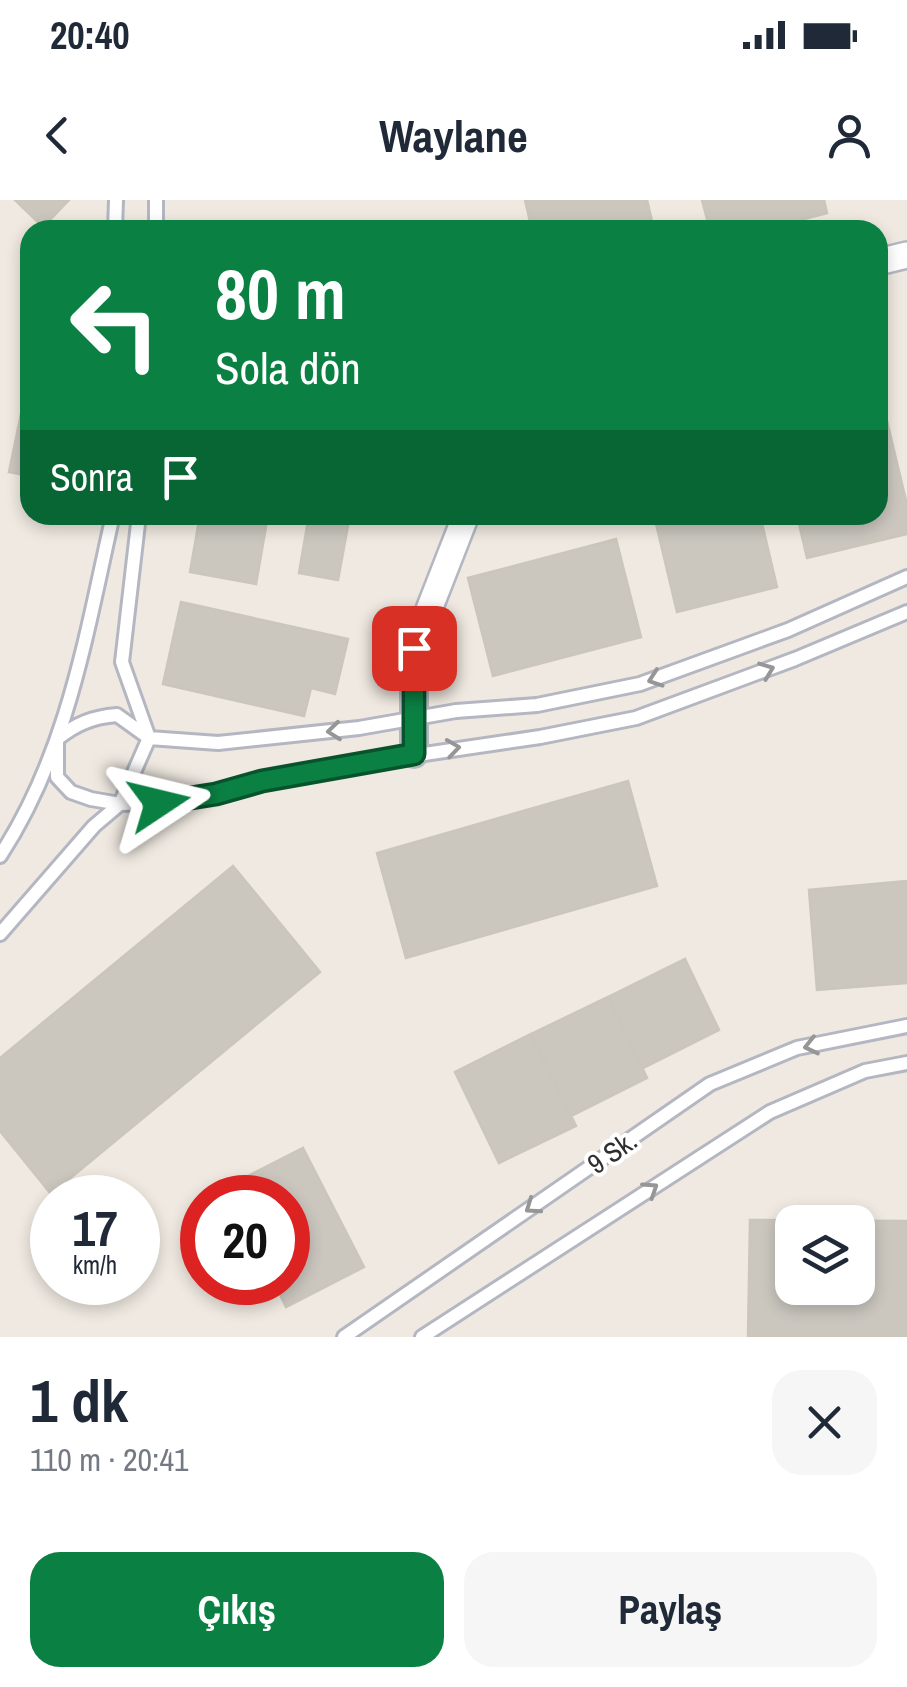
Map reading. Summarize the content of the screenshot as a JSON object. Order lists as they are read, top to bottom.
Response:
{
  "streets": {
    "lane": ["9 Sk."]
  },
  "page": {
    "status": "20:40",
    "header": "Waylane",
    "turn": ["80 m", "Sola dön"],
    "then": "Sonra",
    "speed": "17 km/h",
    "limit": "20",
    "heading": ["1 dk", "110 m · 20:41"],
    "buttons": ["Çıkış", "Paylaş"]
  }
}
